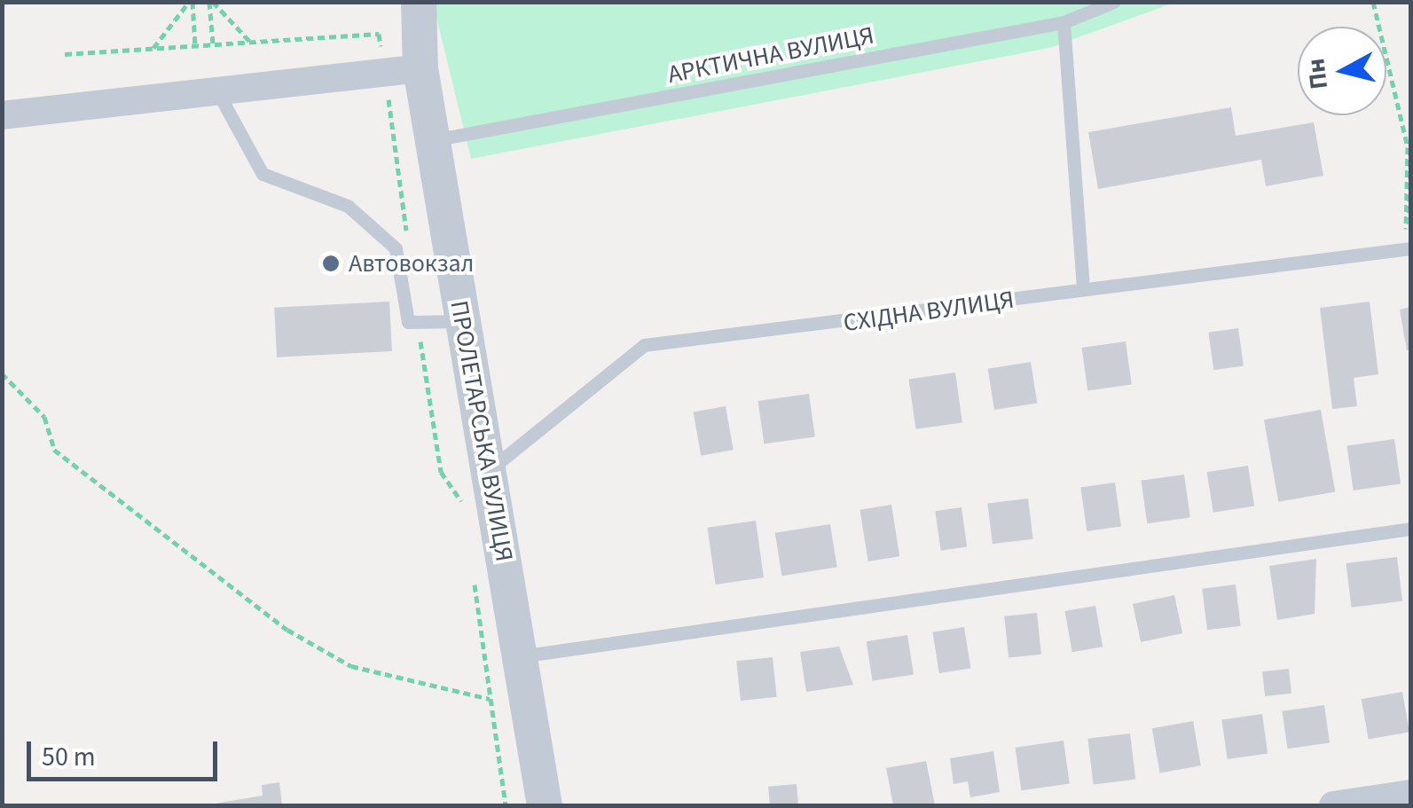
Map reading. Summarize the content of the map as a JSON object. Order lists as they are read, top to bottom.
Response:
{
  "streets": {
    "street": ["ПРОЛЕТАРСЬКА ВУЛИЦЯ"],
    "lane": ["АРКТИЧНА ВУЛИЦЯ", "СХІДНА ВУЛИЦЯ"]
  },
  "crossings": [
    ["АРКТИЧНА ВУЛИЦЯ", "ПРОЛЕТАРСЬКА ВУЛИЦЯ"],
    ["СХІДНА ВУЛИЦЯ", "ПРОЛЕТАРСЬКА ВУЛИЦЯ"]
  ],
  "places": ["Автовокзал"],
  "scale_bar": "50 m",
  "north": "left"
}
